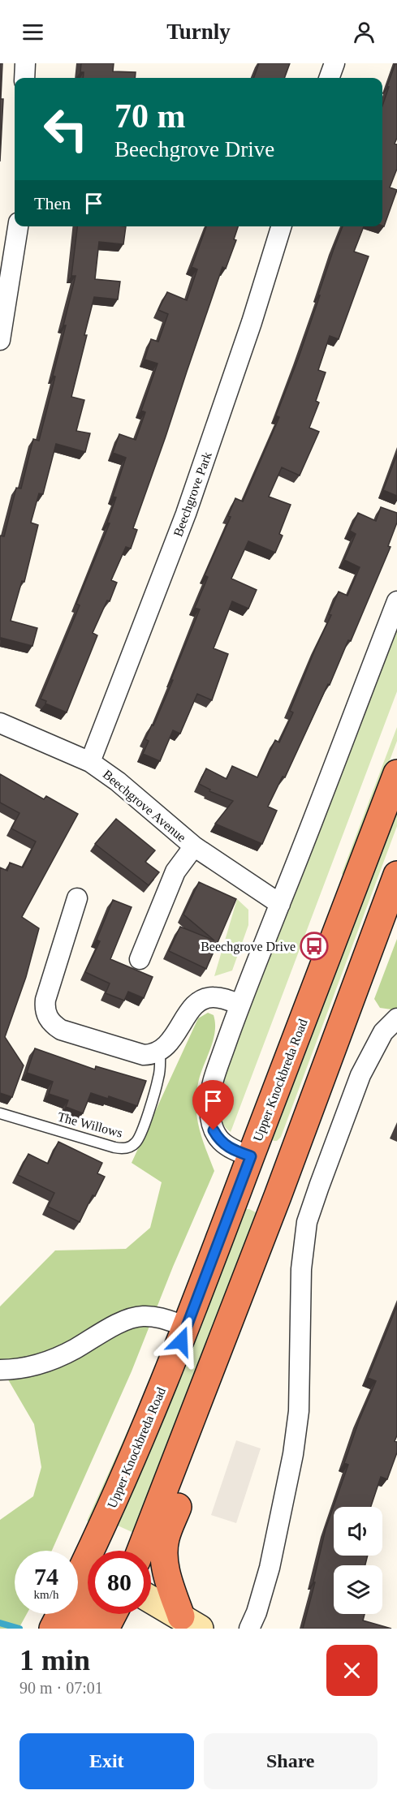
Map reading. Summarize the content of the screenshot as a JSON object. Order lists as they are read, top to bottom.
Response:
{
  "streets": {
    "highway": ["Upper Knockbreda Road"],
    "street": ["Beechgrove Park", "Beechgrove Avenue"],
    "lane": ["The Willows"]
  },
  "crossings": [
    ["Beechgrove Park", "Beechgrove Avenue"]
  ],
  "places": {
    "bus stop": ["Beechgrove Drive"]
  },
  "page": {
    "header": "Turnly",
    "turn": ["70 m", "Beechgrove Drive"],
    "then": "Then",
    "speed": "74 km/h",
    "limit": "80",
    "heading": ["1 min", "90 m · 07:01"],
    "buttons": ["Exit", "Share"]
  }
}
